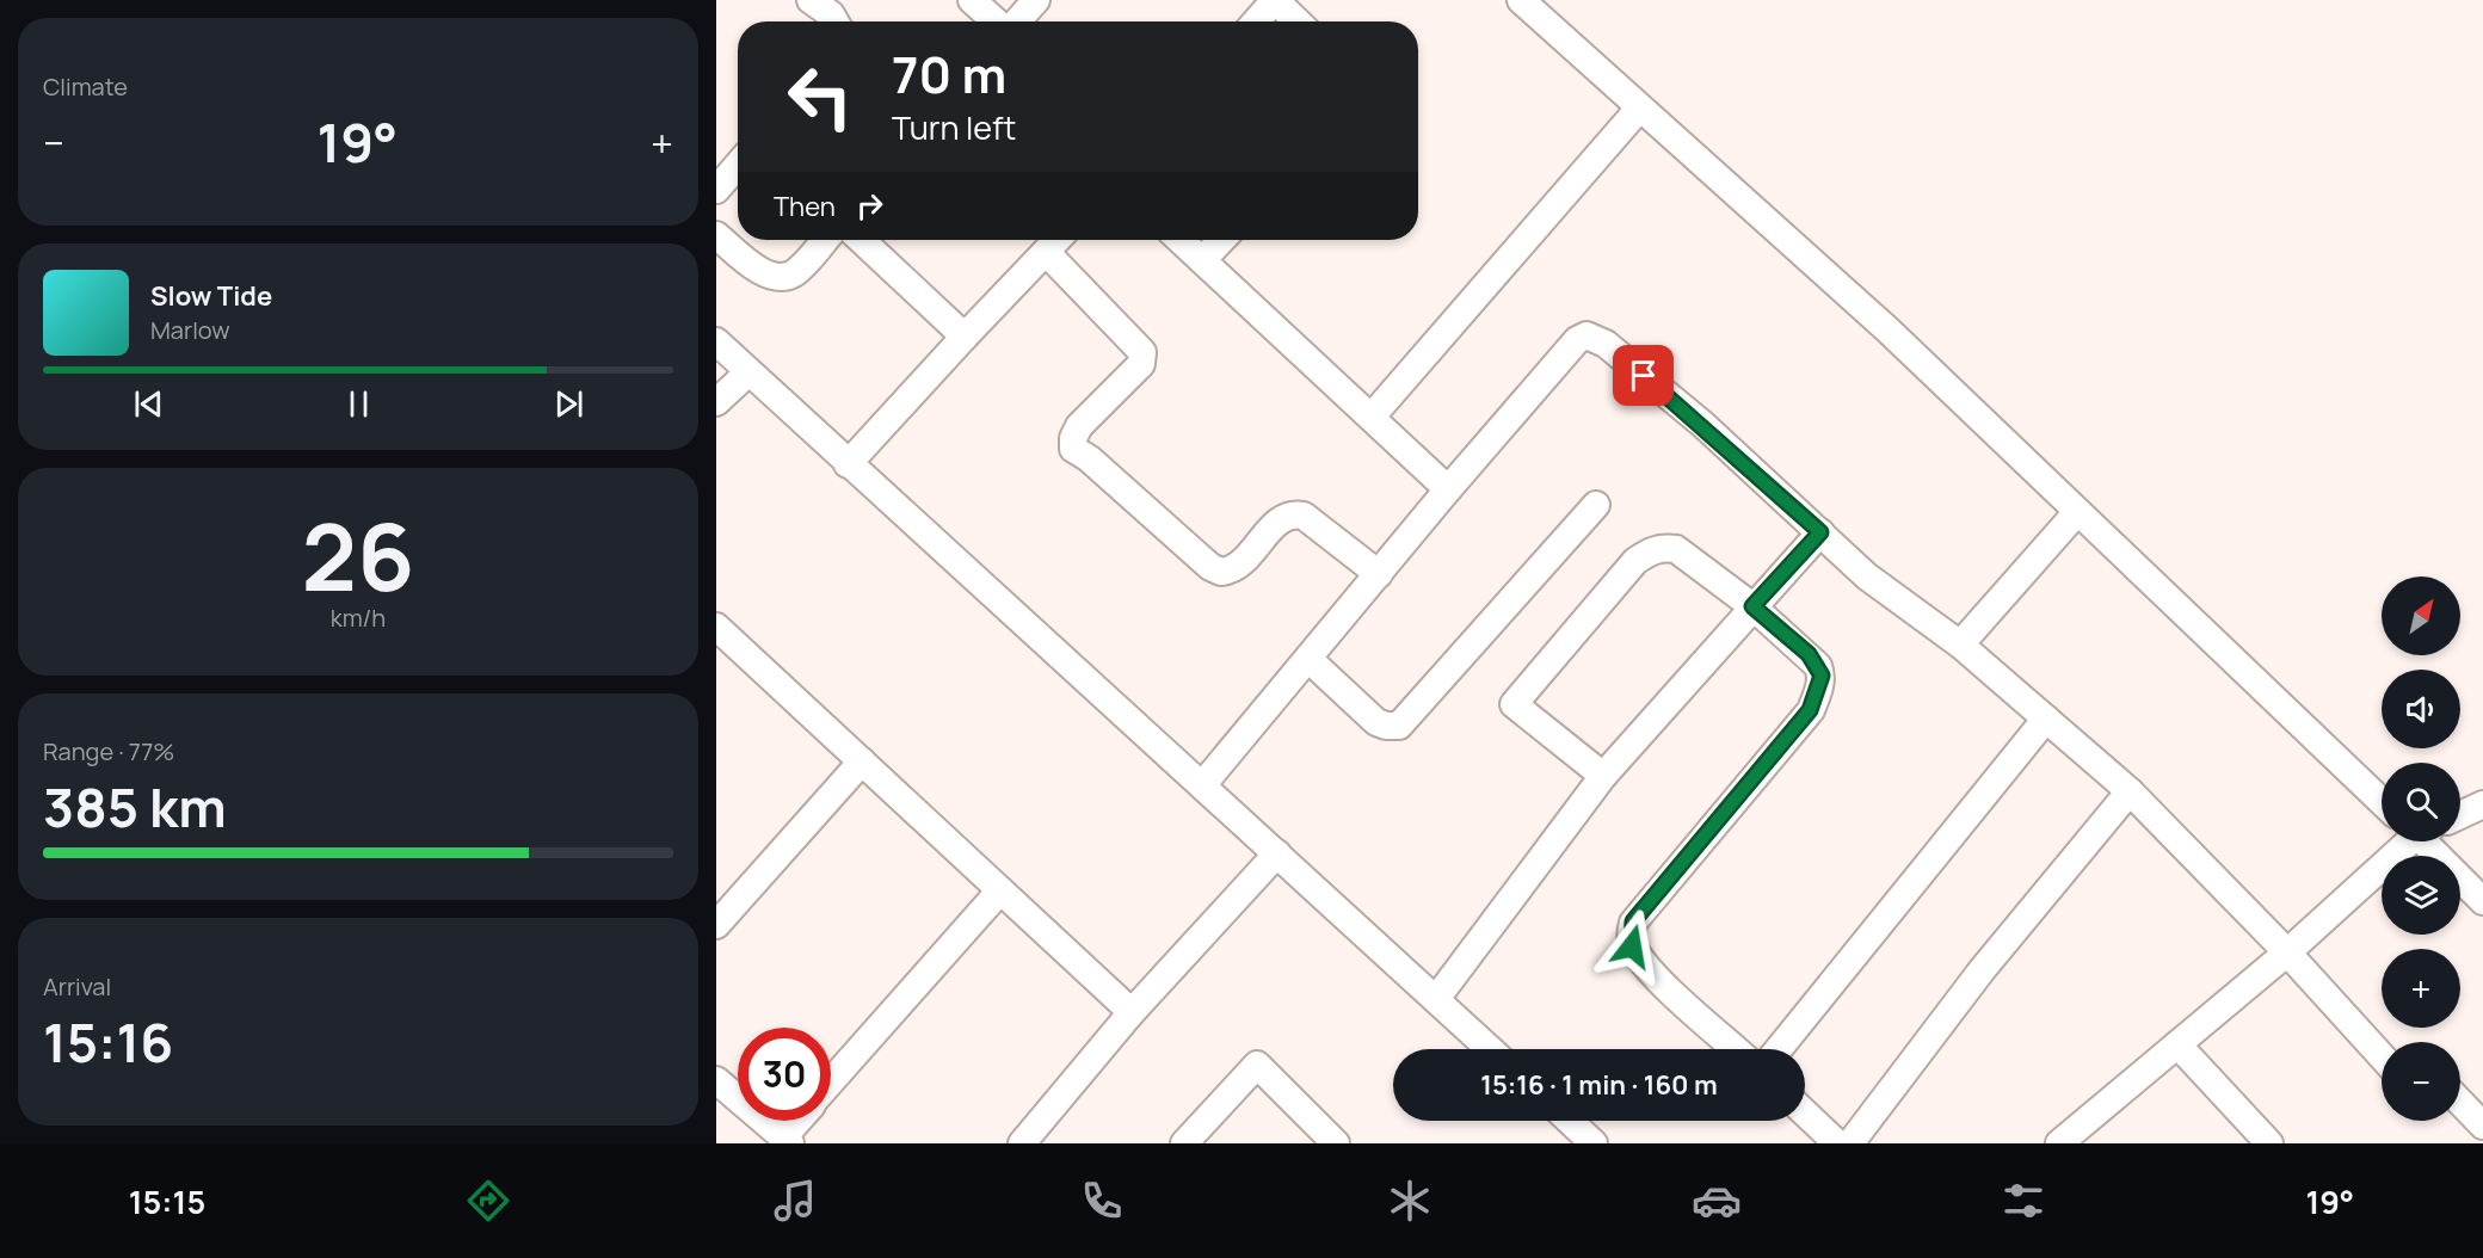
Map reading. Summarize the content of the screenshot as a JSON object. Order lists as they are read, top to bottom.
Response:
{
  "north": "top right",
  "page": {
    "tile": [
      "Climate",
      ["26", "km/h"],
      ["Range · 77%", "385 km"],
      ["Arrival", "15:16"]
    ],
    "turn": ["70 m", "Turn left"],
    "heat": ["−", "19°", "+"],
    "then": "Then",
    "song": ["Slow Tide", "Marlow"],
    "map_buttons": ["+", "−"],
    "limit": "30",
    "trip": "15:16 · 1 min · 160 m",
    "tabs": ["15:15", "19°"]
  }
}
